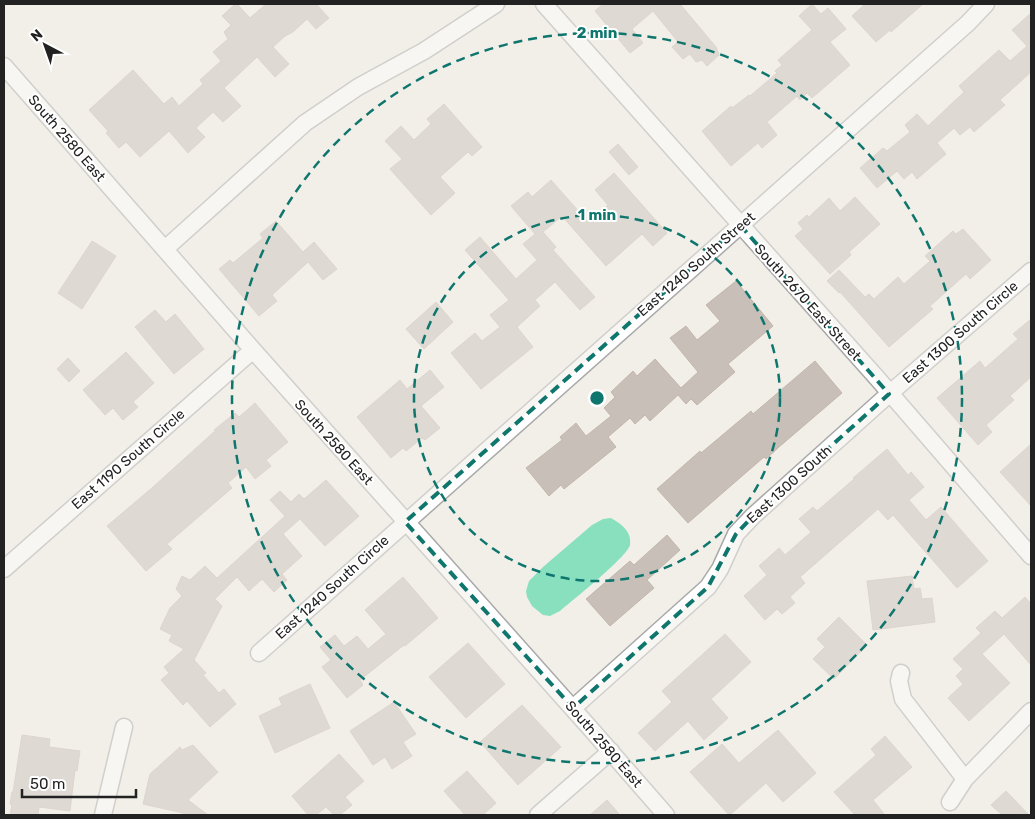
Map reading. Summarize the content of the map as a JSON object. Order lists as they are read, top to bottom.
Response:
{
  "streets": {
    "street": [
      "South 2580 East",
      "East 1240 South Street",
      "South 2670 East Street",
      "East 1300 South Circle",
      "East 1190 South Circle",
      "East 1300 SOuth",
      "East 1240 South Circle"
    ]
  },
  "crossings": [
    ["South 2580 East", "East 1240 South Street"],
    ["South 2580 East", "East 1190 South Circle"],
    ["South 2580 East", "East 1300 SOuth"],
    ["South 2580 East", "East 1240 South Circle"],
    ["East 1240 South Street", "South 2670 East Street"],
    ["East 1240 South Street", "East 1240 South Circle"],
    ["South 2670 East Street", "East 1300 South Circle"],
    ["South 2670 East Street", "East 1300 SOuth"],
    ["East 1300 South Circle", "East 1300 SOuth"]
  ],
  "scale_bar": "50 m",
  "north": "top left",
  "rings": ["2 min", "1 min"]
}
